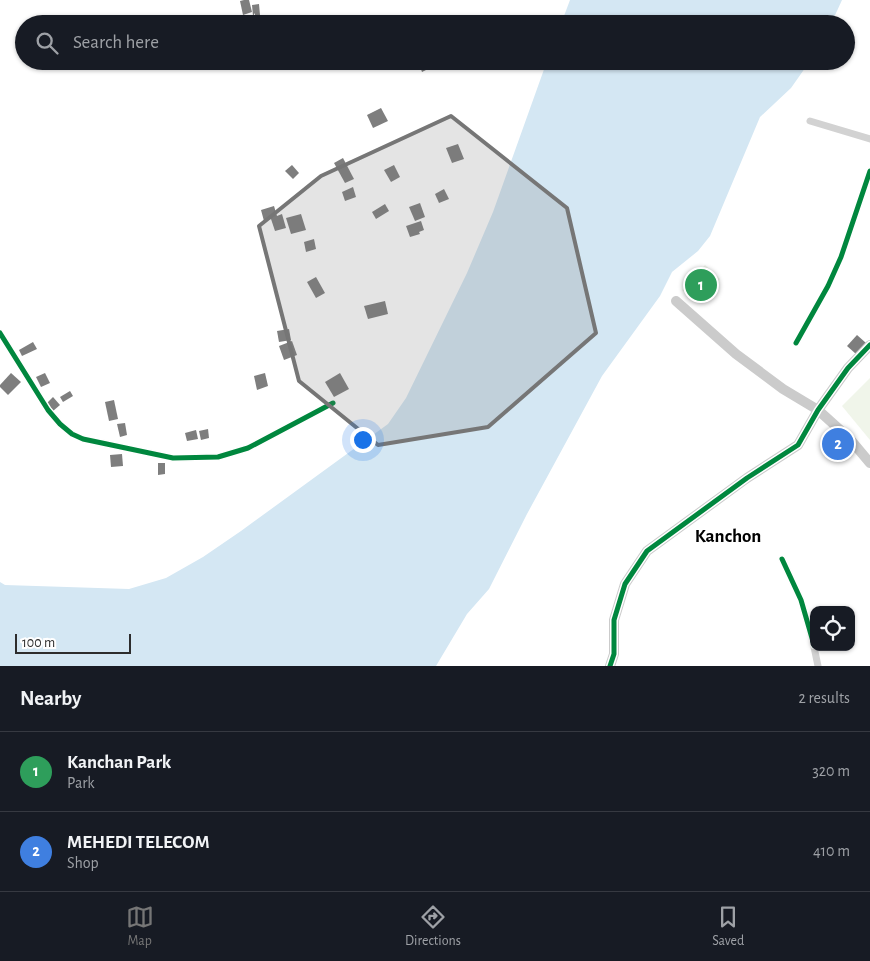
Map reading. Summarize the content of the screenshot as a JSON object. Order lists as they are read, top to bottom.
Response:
{
  "districts": ["Kanchon"],
  "scale_bar": "100 m",
  "page": {
    "search": "Search here",
    "pins": ["1", "2"],
    "scale": "100 m",
    "heading": ["Nearby", "2 results"],
    "list": [
      {
        "mark": "1",
        "name": "Kanchan Park",
        "note": "Park",
        "value": "320 m"
      },
      {
        "mark": "2",
        "name": "MEHEDI TELECOM",
        "note": "Shop",
        "value": "410 m"
      }
    ],
    "nav": ["Map", "Directions", "Saved"]
  }
}
